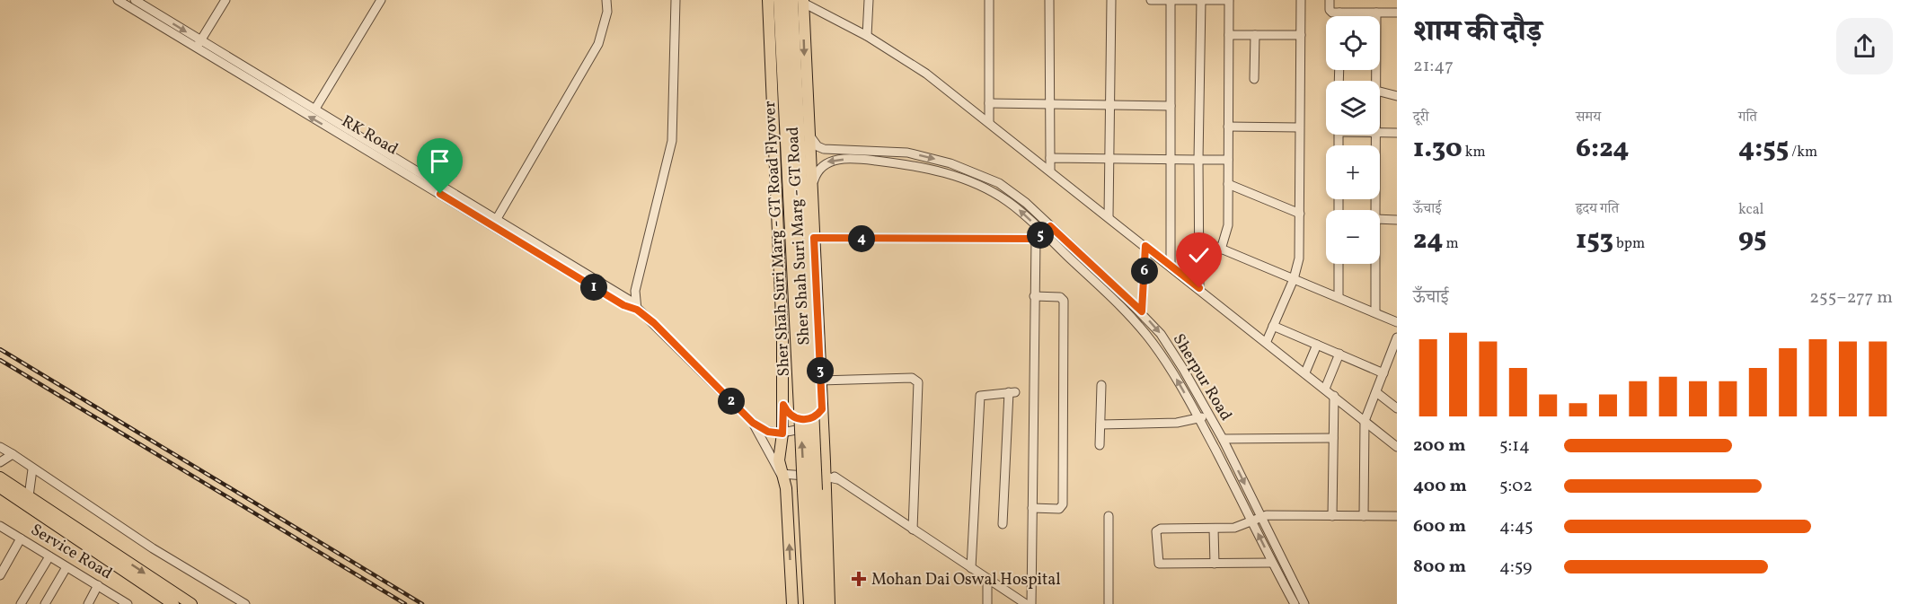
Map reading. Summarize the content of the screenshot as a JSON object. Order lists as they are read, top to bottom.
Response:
{
  "streets": {
    "highway": ["Sher Shah Suri Marg - GT Road Flyover"],
    "main road": ["Sher Shah Suri Marg - GT Road"],
    "street": ["RK Road", "Sherpur Road", "Service Road"]
  },
  "crossings": [
    ["Sher Shah Suri Marg - GT Road", "Sher Shah Suri Marg - GT Road Flyover"],
    ["Sher Shah Suri Marg - GT Road", "Sherpur Road"]
  ],
  "places": {
    "health": ["Mohan Dai Oswal Hospital"]
  },
  "page": {
    "heading": ["शाम की दौड़", "21:47"],
    "map_buttons": ["+", "−"],
    "stats": [
      ["दूरी", "1.30 km"],
      ["समय", "6:24"],
      ["गति", "4:55 /km"],
      ["ऊँचाई", "24 m"],
      ["हृदय गति", "153 bpm"],
      ["kcal", "95"]
    ],
    "pins": [
      "5",
      "4",
      "6",
      "1",
      "3",
      "2"
    ],
    "chart": ["ऊँचाई", "255–277 m"],
    "list": [
      {
        "name": "200 m",
        "note": "5:14"
      },
      {
        "name": "400 m",
        "note": "5:02"
      },
      {
        "name": "600 m",
        "note": "4:45"
      },
      {
        "name": "800 m",
        "note": "4:59"
      }
    ]
  }
}
